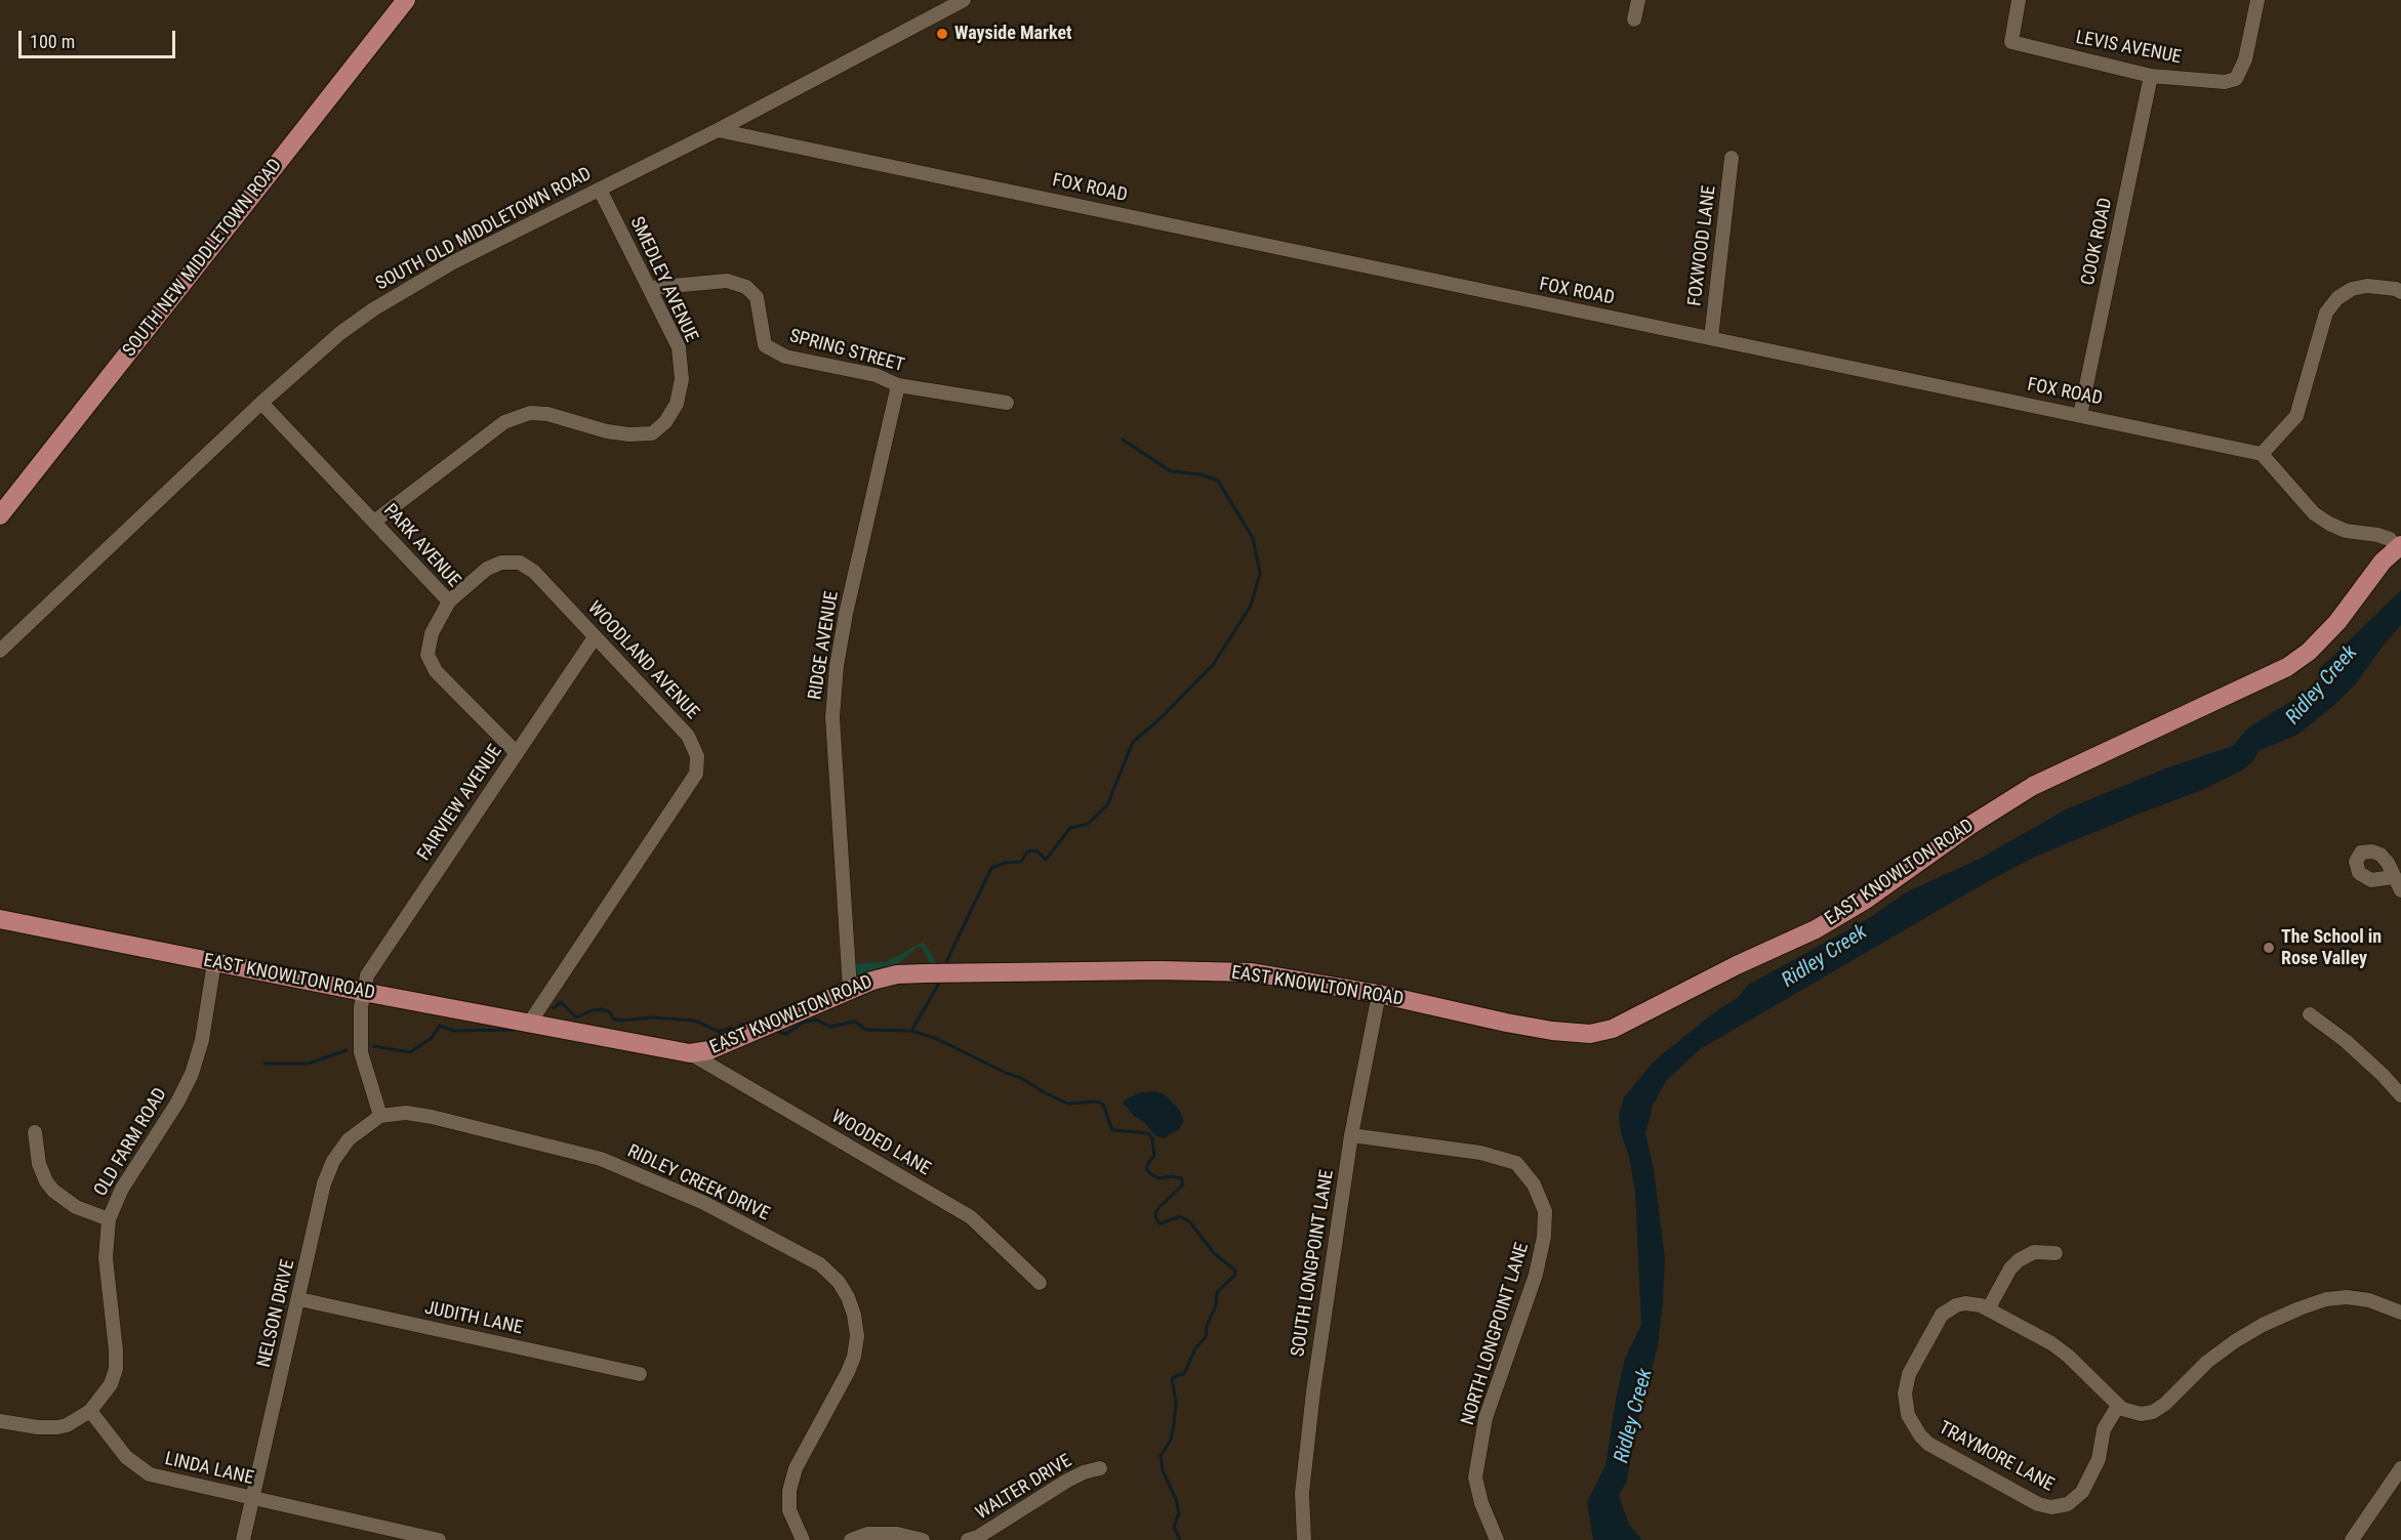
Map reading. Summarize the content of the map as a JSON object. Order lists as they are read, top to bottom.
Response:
{
  "streets": {
    "main road": ["SOUTH NEW MIDDLETOWN ROAD", "EAST KNOWLTON ROAD"],
    "street": [
      "LEVIS AVENUE",
      "FOX ROAD",
      "SOUTH OLD MIDDLETOWN ROAD",
      "COOK ROAD",
      "FOXWOOD LANE",
      "SMEDLEY AVENUE",
      "SPRING STREET",
      "PARK AVENUE",
      "RIDGE AVENUE",
      "WOODLAND AVENUE",
      "FAIRVIEW AVENUE",
      "OLD FARM ROAD",
      "WOODED LANE",
      "RIDLEY CREEK DRIVE",
      "SOUTH LONGPOINT LANE",
      "NELSON DRIVE",
      "JUDITH LANE",
      "NORTH LONGPOINT LANE",
      "TRAYMORE LANE",
      "LINDA LANE",
      "WALTER DRIVE"
    ]
  },
  "crossings": [
    ["LEVIS AVENUE", "COOK ROAD"],
    ["FOX ROAD", "SOUTH OLD MIDDLETOWN ROAD"],
    ["FOX ROAD", "COOK ROAD"],
    ["FOX ROAD", "FOXWOOD LANE"],
    ["SOUTH OLD MIDDLETOWN ROAD", "SMEDLEY AVENUE"],
    ["SOUTH OLD MIDDLETOWN ROAD", "PARK AVENUE"],
    ["SMEDLEY AVENUE", "SPRING STREET"],
    ["SMEDLEY AVENUE", "PARK AVENUE"],
    ["SPRING STREET", "RIDGE AVENUE"],
    ["PARK AVENUE", "WOODLAND AVENUE"],
    ["PARK AVENUE", "FAIRVIEW AVENUE"],
    ["RIDGE AVENUE", "EAST KNOWLTON ROAD"],
    ["WOODLAND AVENUE", "FAIRVIEW AVENUE"],
    ["WOODLAND AVENUE", "EAST KNOWLTON ROAD"],
    ["FAIRVIEW AVENUE", "EAST KNOWLTON ROAD"],
    ["EAST KNOWLTON ROAD", "OLD FARM ROAD"],
    ["EAST KNOWLTON ROAD", "WOODED LANE"],
    ["EAST KNOWLTON ROAD", "SOUTH LONGPOINT LANE"],
    ["OLD FARM ROAD", "LINDA LANE"],
    ["RIDLEY CREEK DRIVE", "NELSON DRIVE"],
    ["SOUTH LONGPOINT LANE", "NORTH LONGPOINT LANE"],
    ["NELSON DRIVE", "JUDITH LANE"],
    ["NELSON DRIVE", "LINDA LANE"]
  ],
  "water": ["Ridley Creek"],
  "places": ["Wayside Market", "The School in Rose Valley"],
  "scale_bar": "100 m"
}
